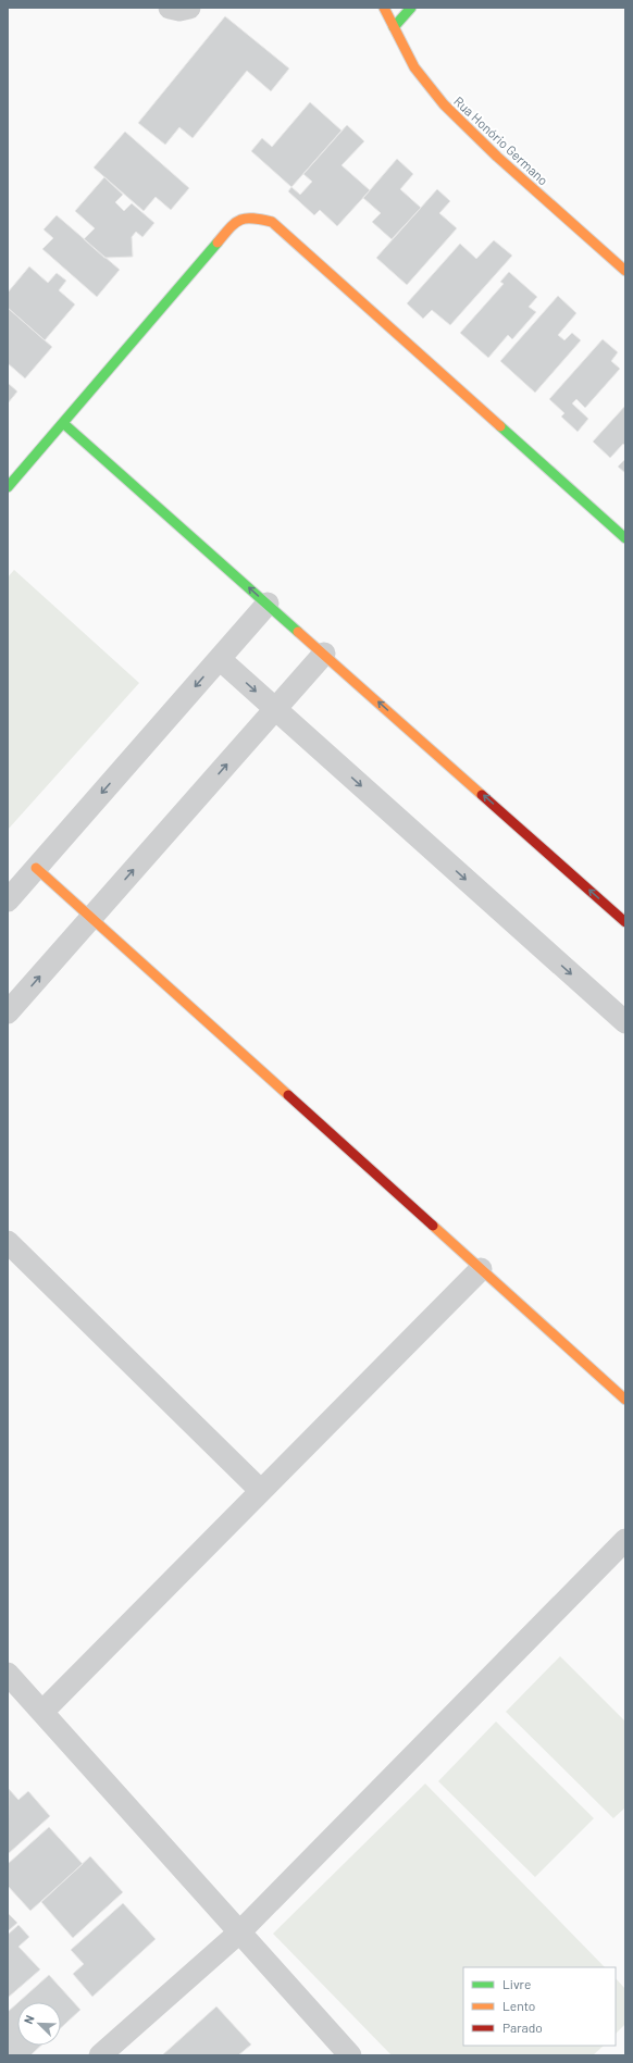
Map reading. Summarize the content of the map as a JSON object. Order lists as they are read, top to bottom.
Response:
{
  "streets": {
    "street": ["Rua Honório Germano"]
  },
  "legend": ["Livre", "Lento", "Parado"],
  "north": "top left"
}
